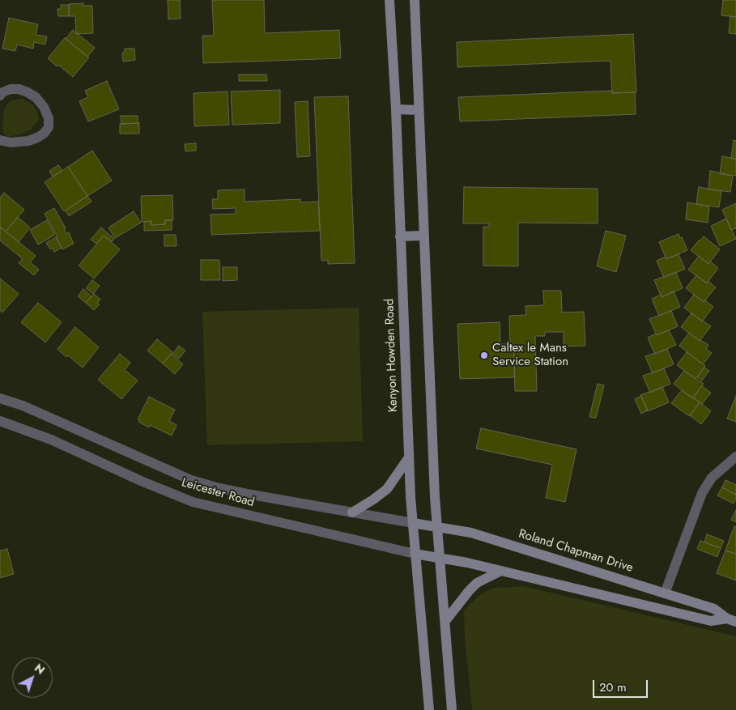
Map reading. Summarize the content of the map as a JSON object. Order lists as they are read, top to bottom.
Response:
{
  "streets": {
    "street": ["Kenyon Howden Road", "Leicester Road", "Roland Chapman Drive"]
  },
  "crossings": [
    ["Kenyon Howden Road", "Leicester Road"],
    ["Kenyon Howden Road", "Roland Chapman Drive"],
    ["Leicester Road", "Roland Chapman Drive"]
  ],
  "places": ["Caltex le Mans Service Station"],
  "scale_bar": "20 m",
  "north": "top right"
}
